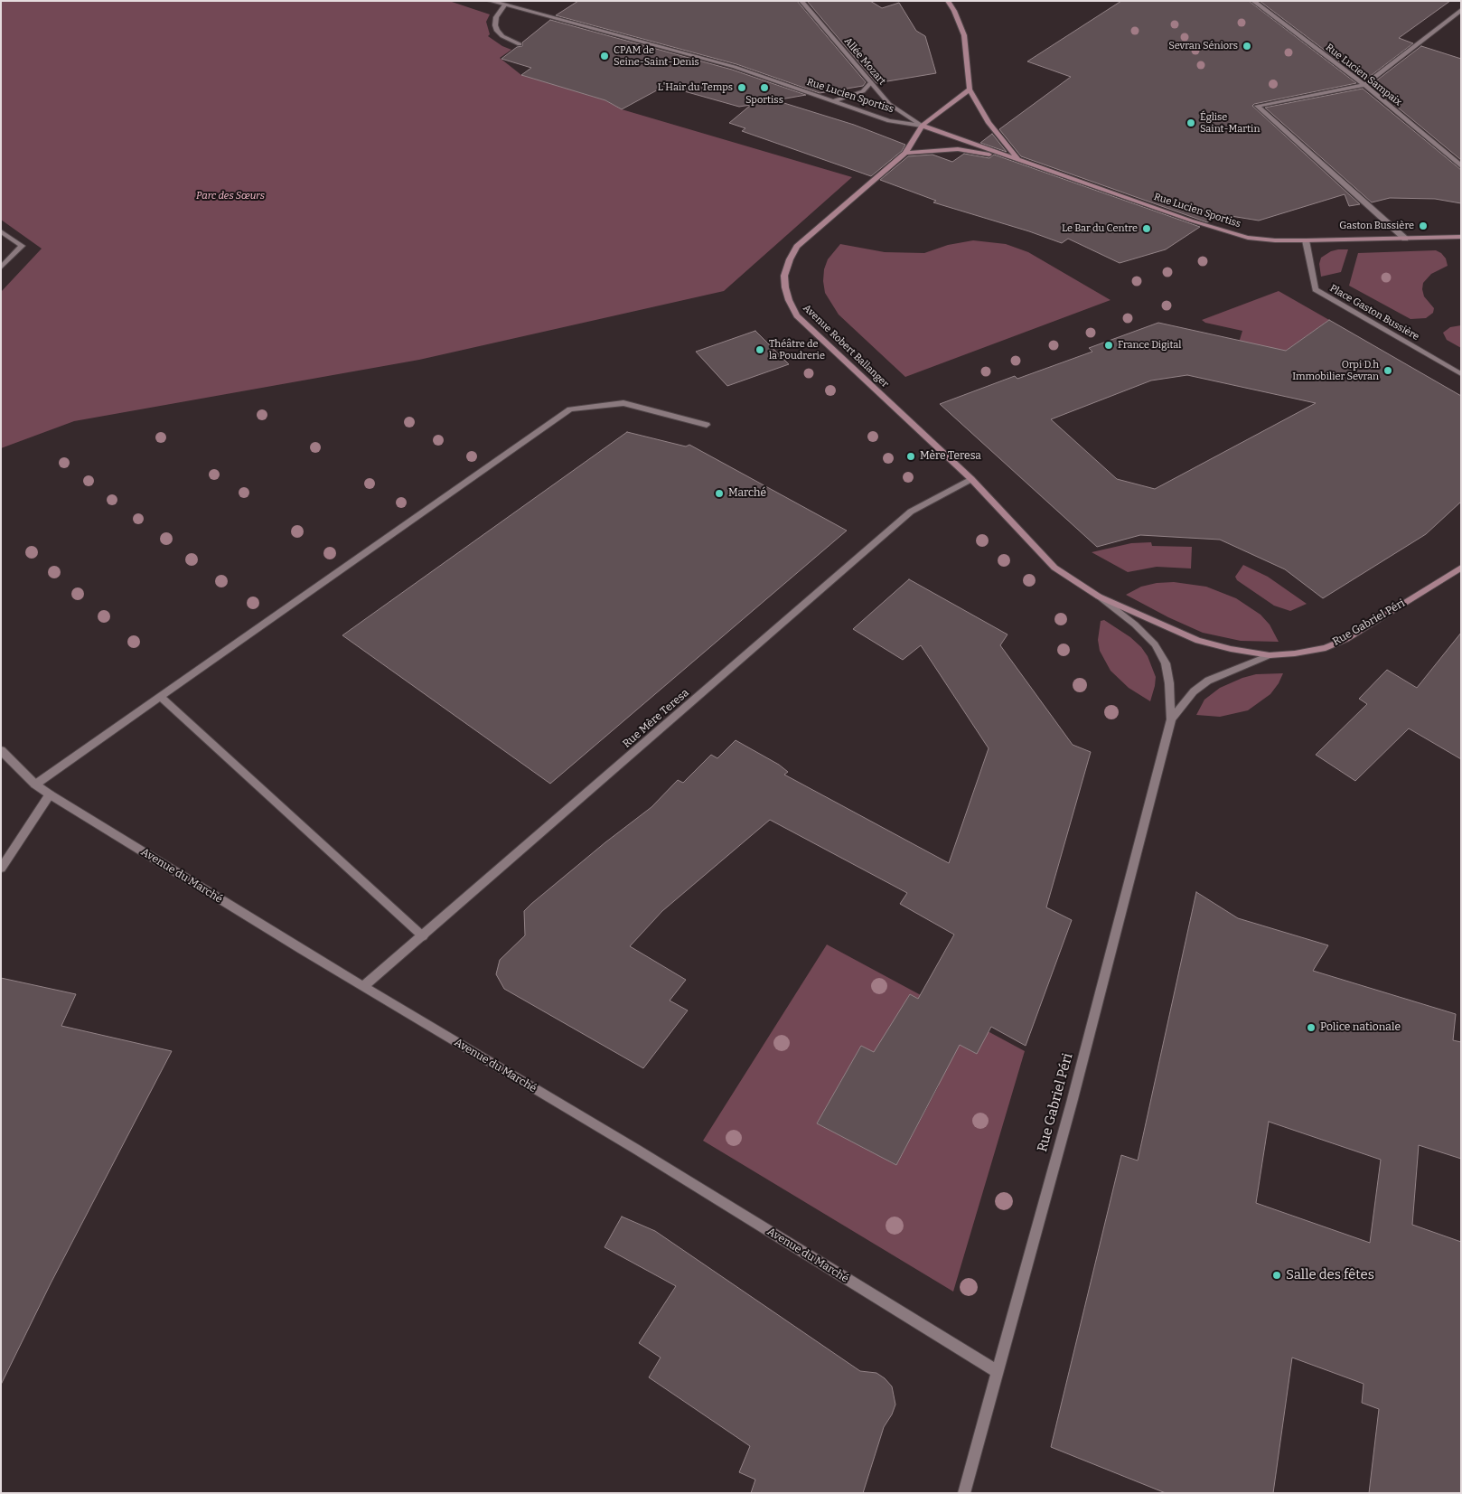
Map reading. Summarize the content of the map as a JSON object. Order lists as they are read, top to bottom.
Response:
{
  "streets": {
    "main road": ["Rue Lucien Sportiss", "Avenue Robert Ballanger", "Rue Gabriel Péri"],
    "street": [
      "Allée Mozart",
      "Rue Lucien Sampaix",
      "Place Gaston Bussière",
      "Rue Mère Teresa",
      "Avenue du Marché"
    ]
  },
  "crossings": [
    ["Allée Mozart", "Rue Lucien Sportiss"],
    ["Allée Mozart", "Avenue Robert Ballanger"],
    ["Rue Lucien Sportiss", "Place Gaston Bussière"],
    ["Rue Lucien Sportiss", "Avenue Robert Ballanger"],
    ["Avenue Robert Ballanger", "Rue Gabriel Péri"],
    ["Avenue Robert Ballanger", "Rue Mère Teresa"],
    ["Rue Gabriel Péri", "Avenue du Marché"],
    ["Rue Mère Teresa", "Avenue du Marché"]
  ],
  "parks": ["Parc des Sœurs"],
  "places": [
    "Sevran Séniors",
    "CPAM de Seine-Saint-Denis",
    "L'Hair du Temps",
    "Sportiss",
    "Église Saint-Martin",
    "Gaston Bussière",
    "Le Bar du Centre",
    "France Digital",
    "Théâtre de la Poudrerie",
    "Orpi D.h Immobilier Sevran",
    "Mère Teresa",
    "Marché",
    "Police nationale",
    "Salle des fêtes"
  ]
}
